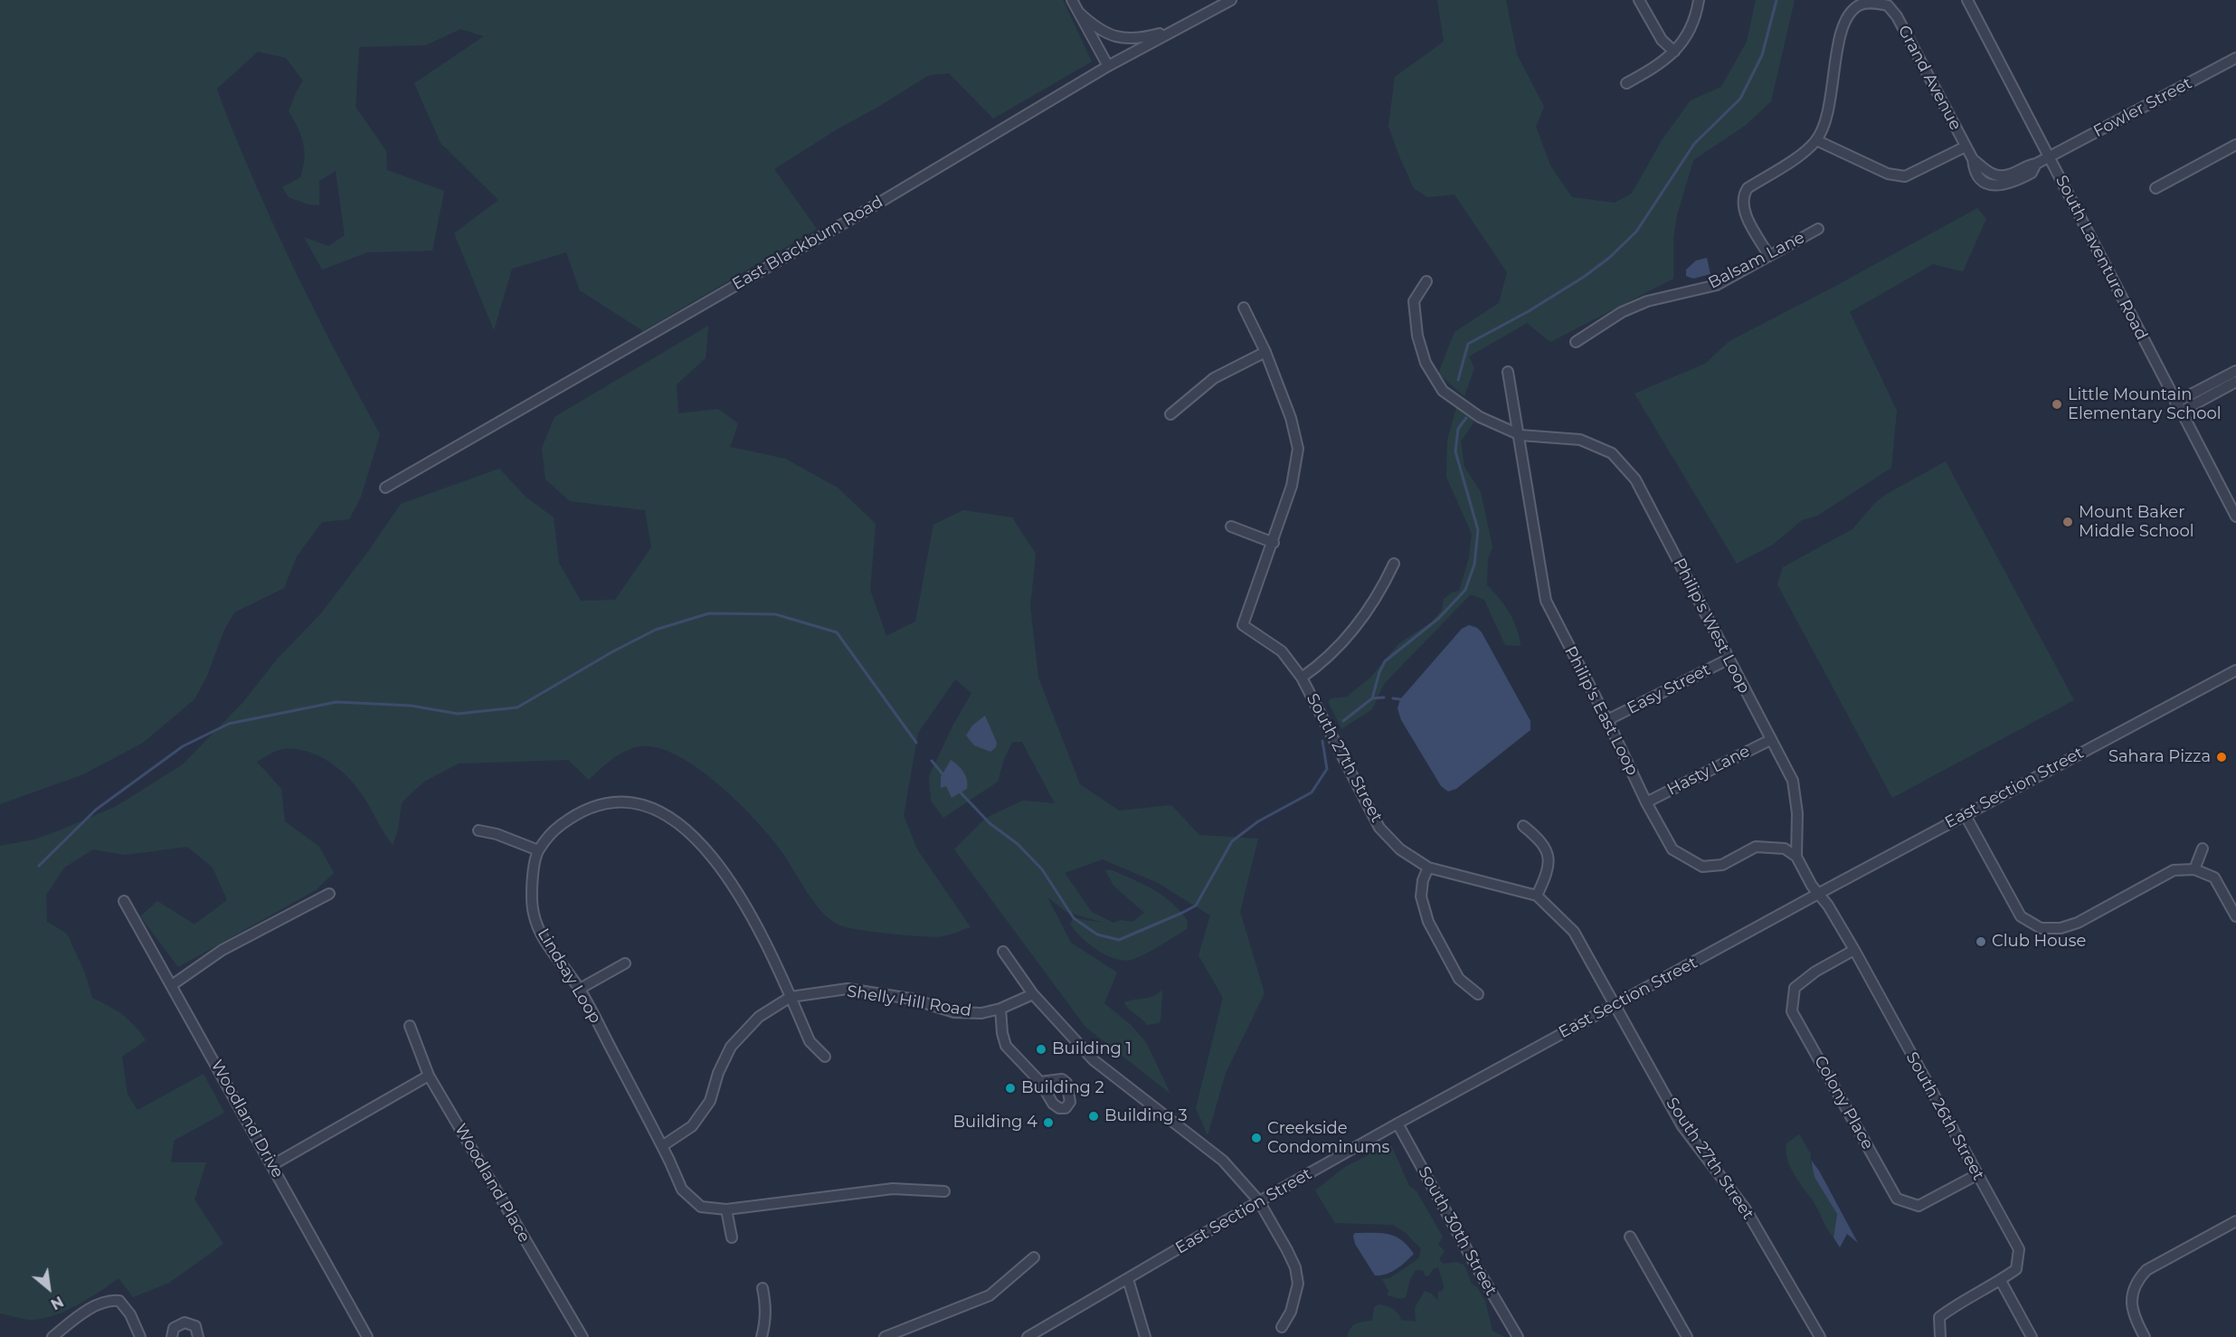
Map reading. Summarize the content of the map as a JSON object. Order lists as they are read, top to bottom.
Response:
{
  "streets": {
    "street": [
      "Grand Avenue",
      "Fowler Street",
      "East Blackburn Road",
      "South Laventure Road",
      "Balsam Lane",
      "Philip's West Loop",
      "Easy Street",
      "Philip's East Loop",
      "South 27th Street",
      "Hasty Lane",
      "East Section Street",
      "Lindsay Loop",
      "Shelly Hill Road",
      "Colony Place",
      "South 26th Street",
      "Woodland Drive",
      "Woodland Place",
      "South 30th Street"
    ]
  },
  "crossings": [
    ["Grand Avenue", "Fowler Street"],
    ["Grand Avenue", "South Laventure Road"],
    ["Grand Avenue", "Balsam Lane"],
    ["Fowler Street", "South Laventure Road"],
    ["Philip's West Loop", "Easy Street"],
    ["Philip's West Loop", "Philip's East Loop"],
    ["Philip's West Loop", "Hasty Lane"],
    ["Philip's West Loop", "East Section Street"],
    ["Philip's West Loop", "South 26th Street"],
    ["Easy Street", "Philip's East Loop"],
    ["Philip's East Loop", "Hasty Lane"],
    ["South 27th Street", "East Section Street"],
    ["East Section Street", "South 26th Street"],
    ["East Section Street", "South 30th Street"],
    ["Lindsay Loop", "Shelly Hill Road"],
    ["Colony Place", "South 26th Street"]
  ],
  "places": [
    "Little Mountain Elementary School",
    "Mount Baker Middle School",
    "Sahara Pizza",
    "Club House",
    "Building 1",
    "Building 2",
    "Building 3",
    "Building 4",
    "Creekside Condominums"
  ],
  "north": "bottom right"
}
